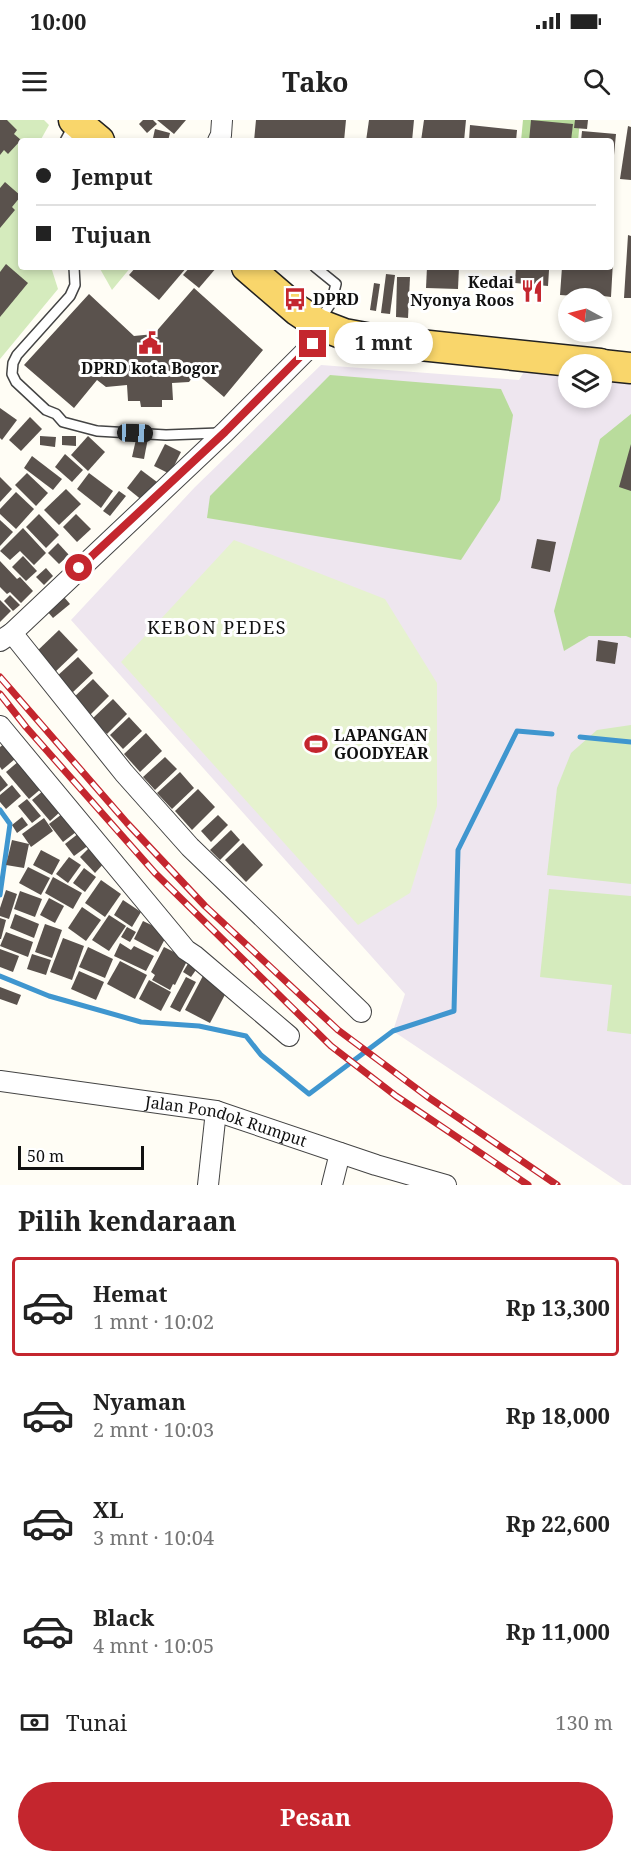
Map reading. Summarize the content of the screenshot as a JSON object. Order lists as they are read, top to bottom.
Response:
{
  "streets": {
    "street": ["Jalan Pondok Rumput"]
  },
  "districts": ["KEBON PEDES"],
  "places": {
    "restaurant": ["Kedai Nyonya Roos"],
    "bus stop": ["DPRD"],
    "public building": ["DPRD kota Bogor"],
    "sports": ["LAPANGAN GOODYEAR"]
  },
  "scale_bar": "50 m",
  "north": "left",
  "page": {
    "status": "10:00",
    "header": "Tako",
    "banner": ["Jemput", "Tujuan"],
    "bubble": "1 mnt",
    "scale": "50 m",
    "heading": "Pilih kendaraan",
    "list": [
      {
        "name": "Hemat",
        "note": "1 mnt · 10:02",
        "value": "Rp 13,300"
      },
      {
        "name": "Nyaman",
        "note": "2 mnt · 10:03",
        "value": "Rp 18,000"
      },
      {
        "name": "XL",
        "note": "3 mnt · 10:04",
        "value": "Rp 22,600"
      },
      {
        "name": "Black",
        "note": "4 mnt · 10:05",
        "value": "Rp 11,000"
      }
    ],
    "pay": ["Tunai", "130 m"],
    "buttons": "Pesan"
  }
}
